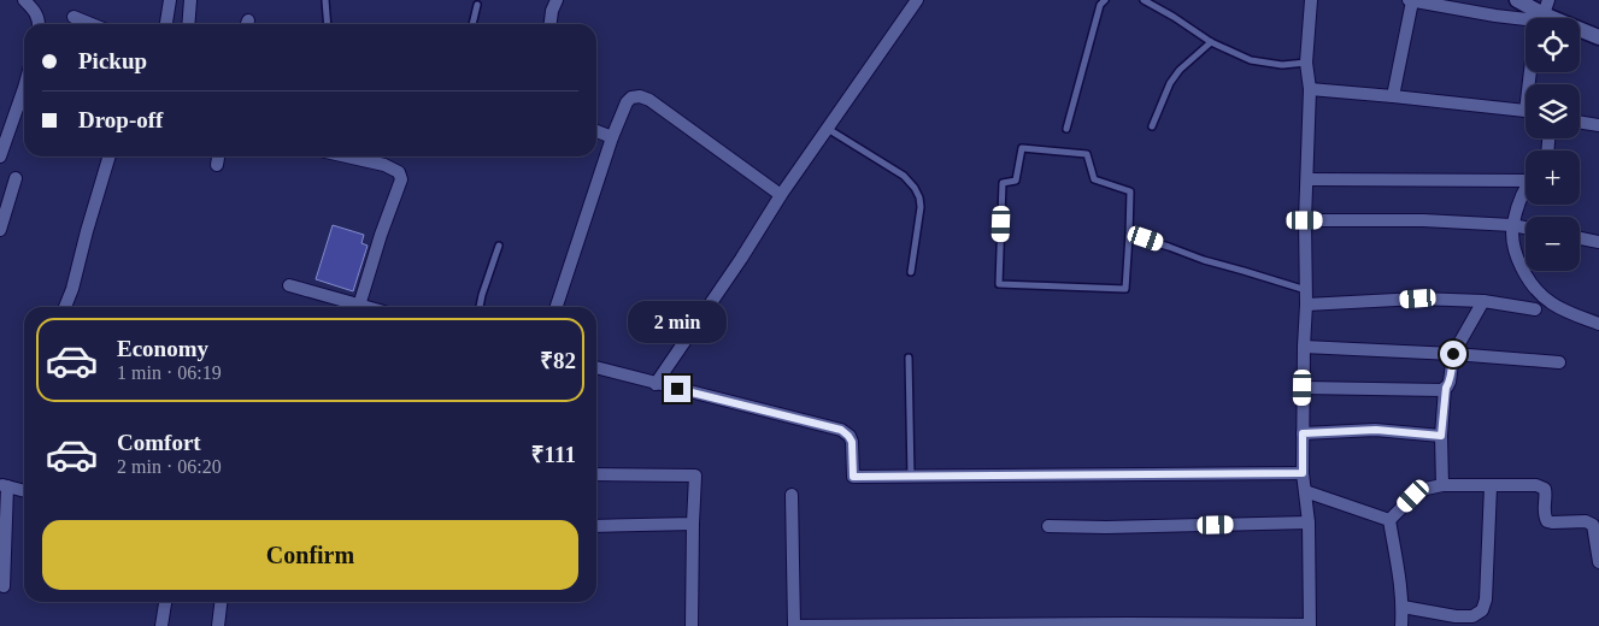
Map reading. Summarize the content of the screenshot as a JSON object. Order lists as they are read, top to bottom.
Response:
{
  "page": {
    "map_buttons": ["+", "−"],
    "banner": ["Pickup", "Drop-off"],
    "bubble": "2 min",
    "list": [
      {
        "name": "Economy",
        "note": "1 min · 06:19",
        "value": "₹82"
      },
      {
        "name": "Comfort",
        "note": "2 min · 06:20",
        "value": "₹111"
      }
    ],
    "buttons": "Confirm"
  }
}
